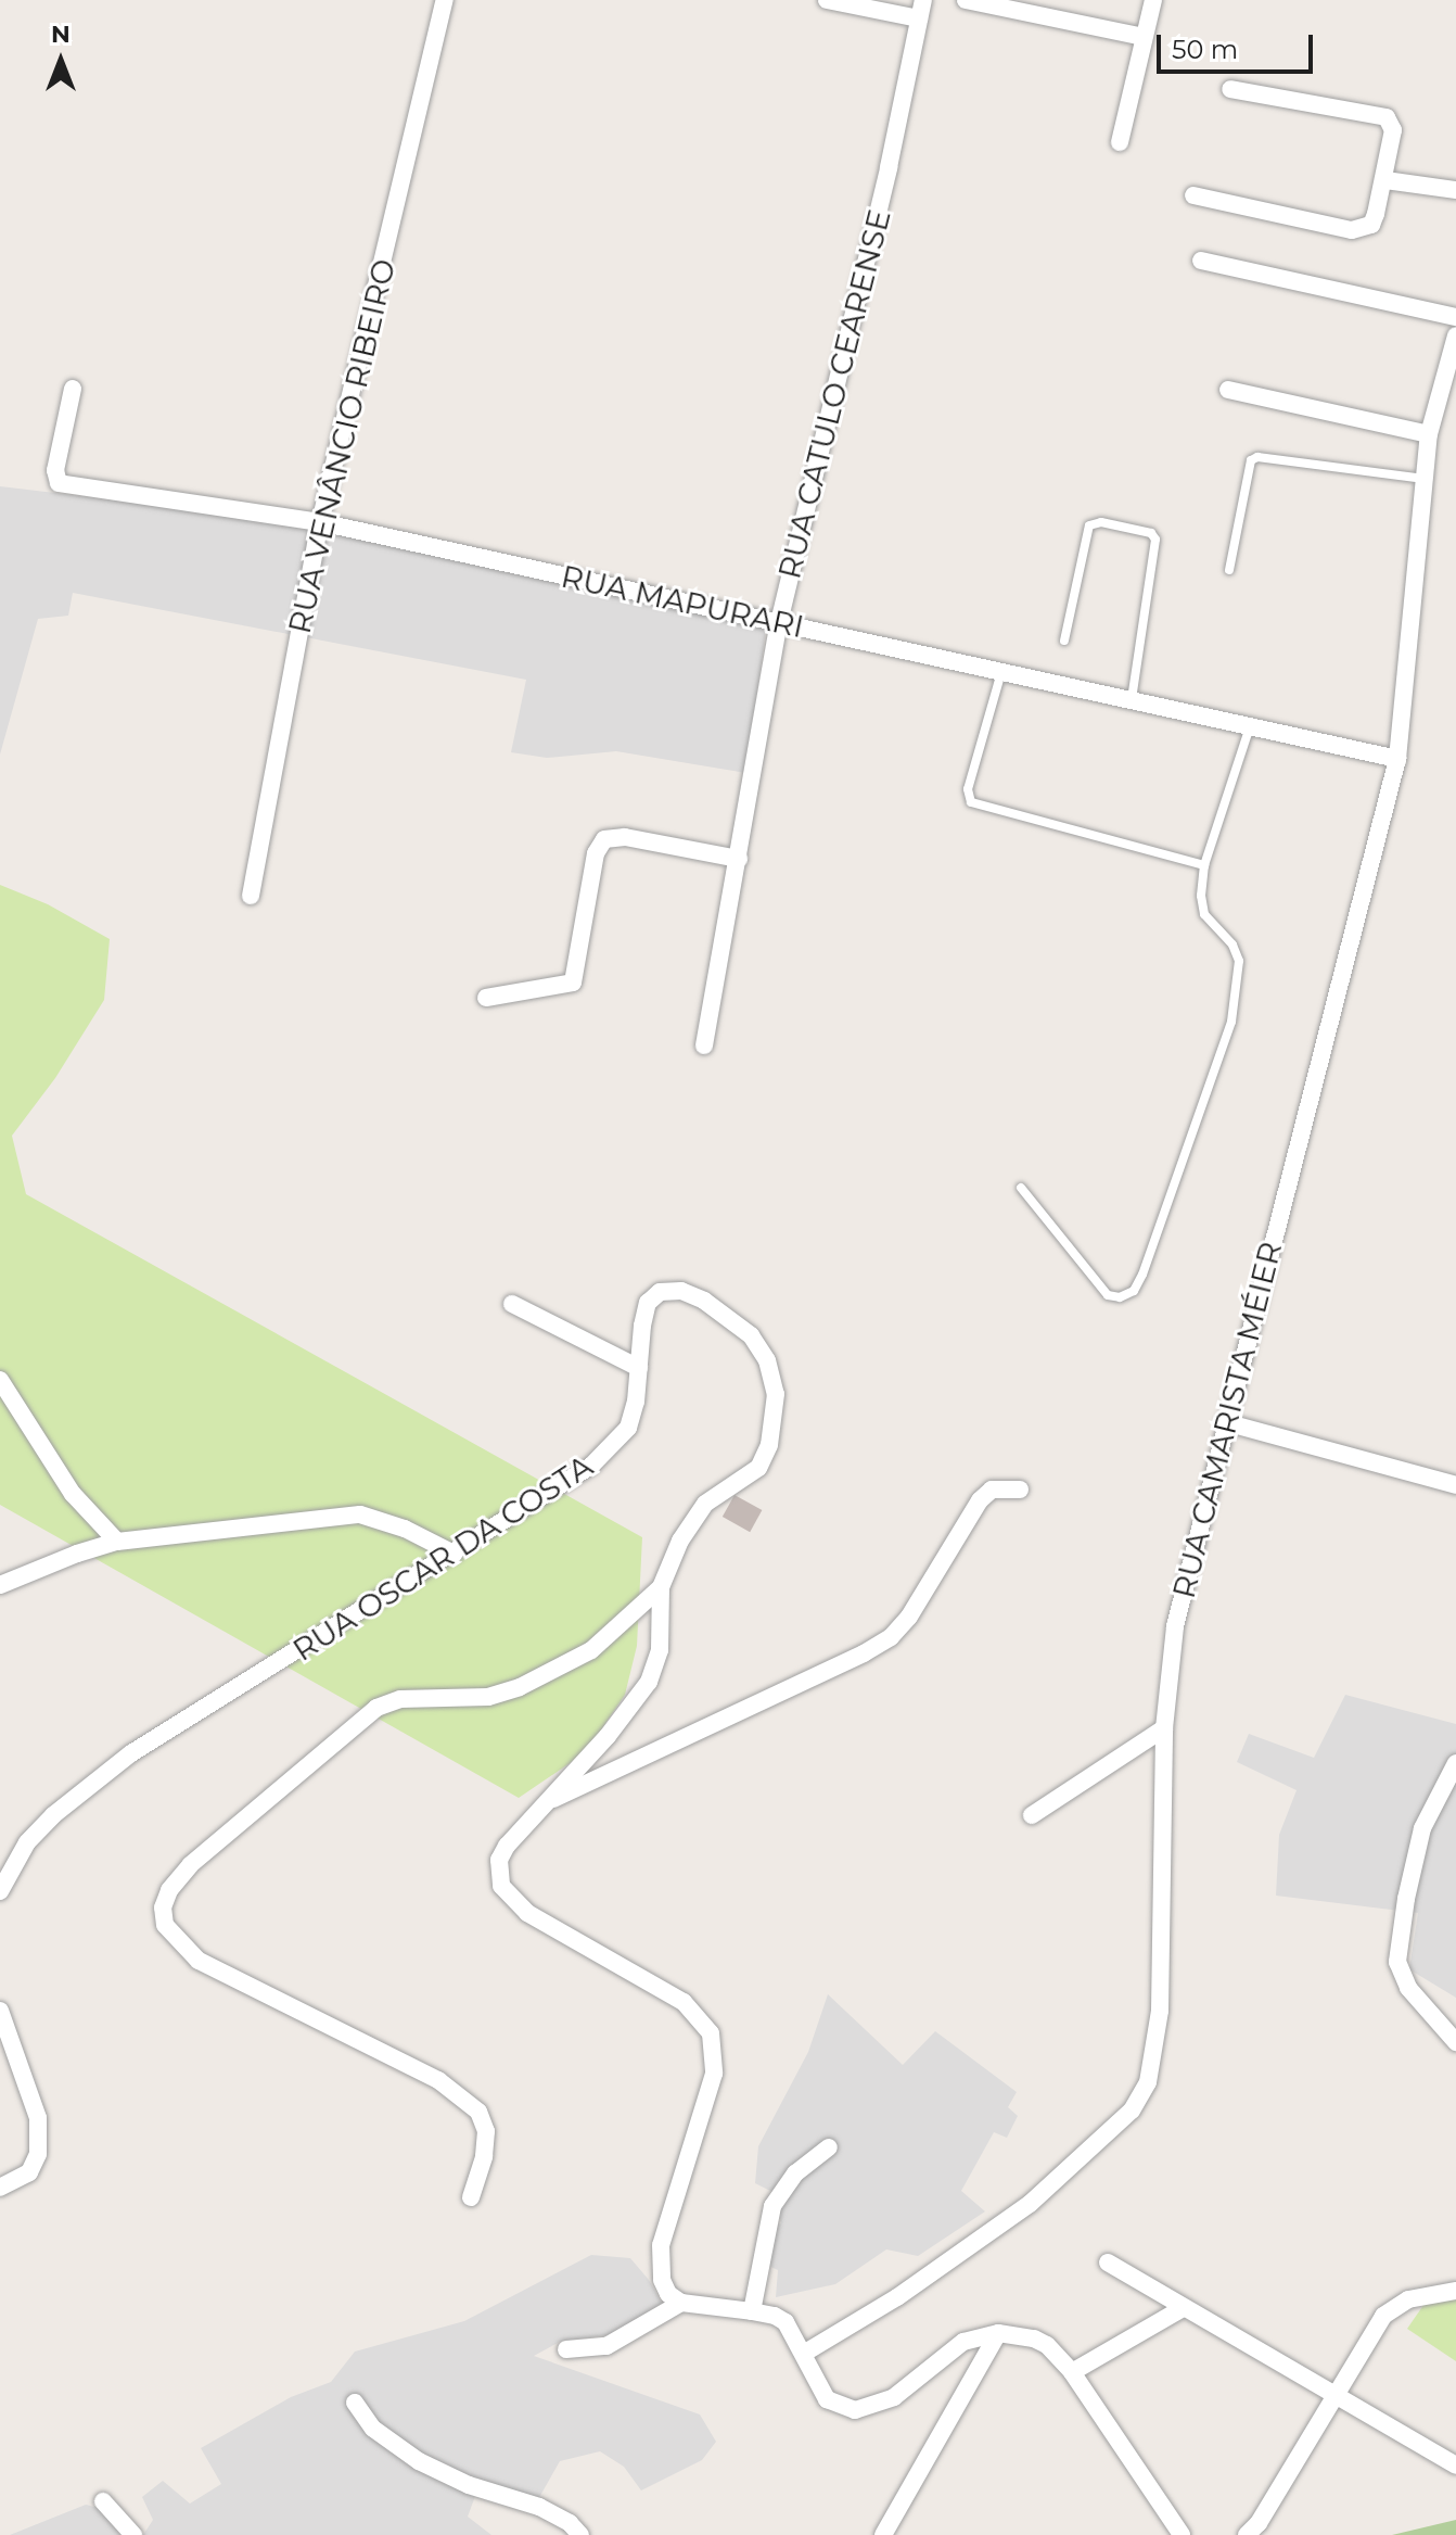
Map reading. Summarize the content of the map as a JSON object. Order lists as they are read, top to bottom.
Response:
{
  "streets": {
    "street": [
      "RUA CATULO CEARENSE",
      "RUA VENÂNCIO RIBEIRO",
      "RUA MAPURARI",
      "RUA CAMARISTA MÉIER",
      "RUA OSCAR DA COSTA"
    ]
  },
  "crossings": [
    ["RUA CATULO CEARENSE", "RUA MAPURARI"],
    ["RUA VENÂNCIO RIBEIRO", "RUA MAPURARI"],
    ["RUA MAPURARI", "RUA CAMARISTA MÉIER"]
  ],
  "scale_bar": "50 m",
  "north": "top"
}
